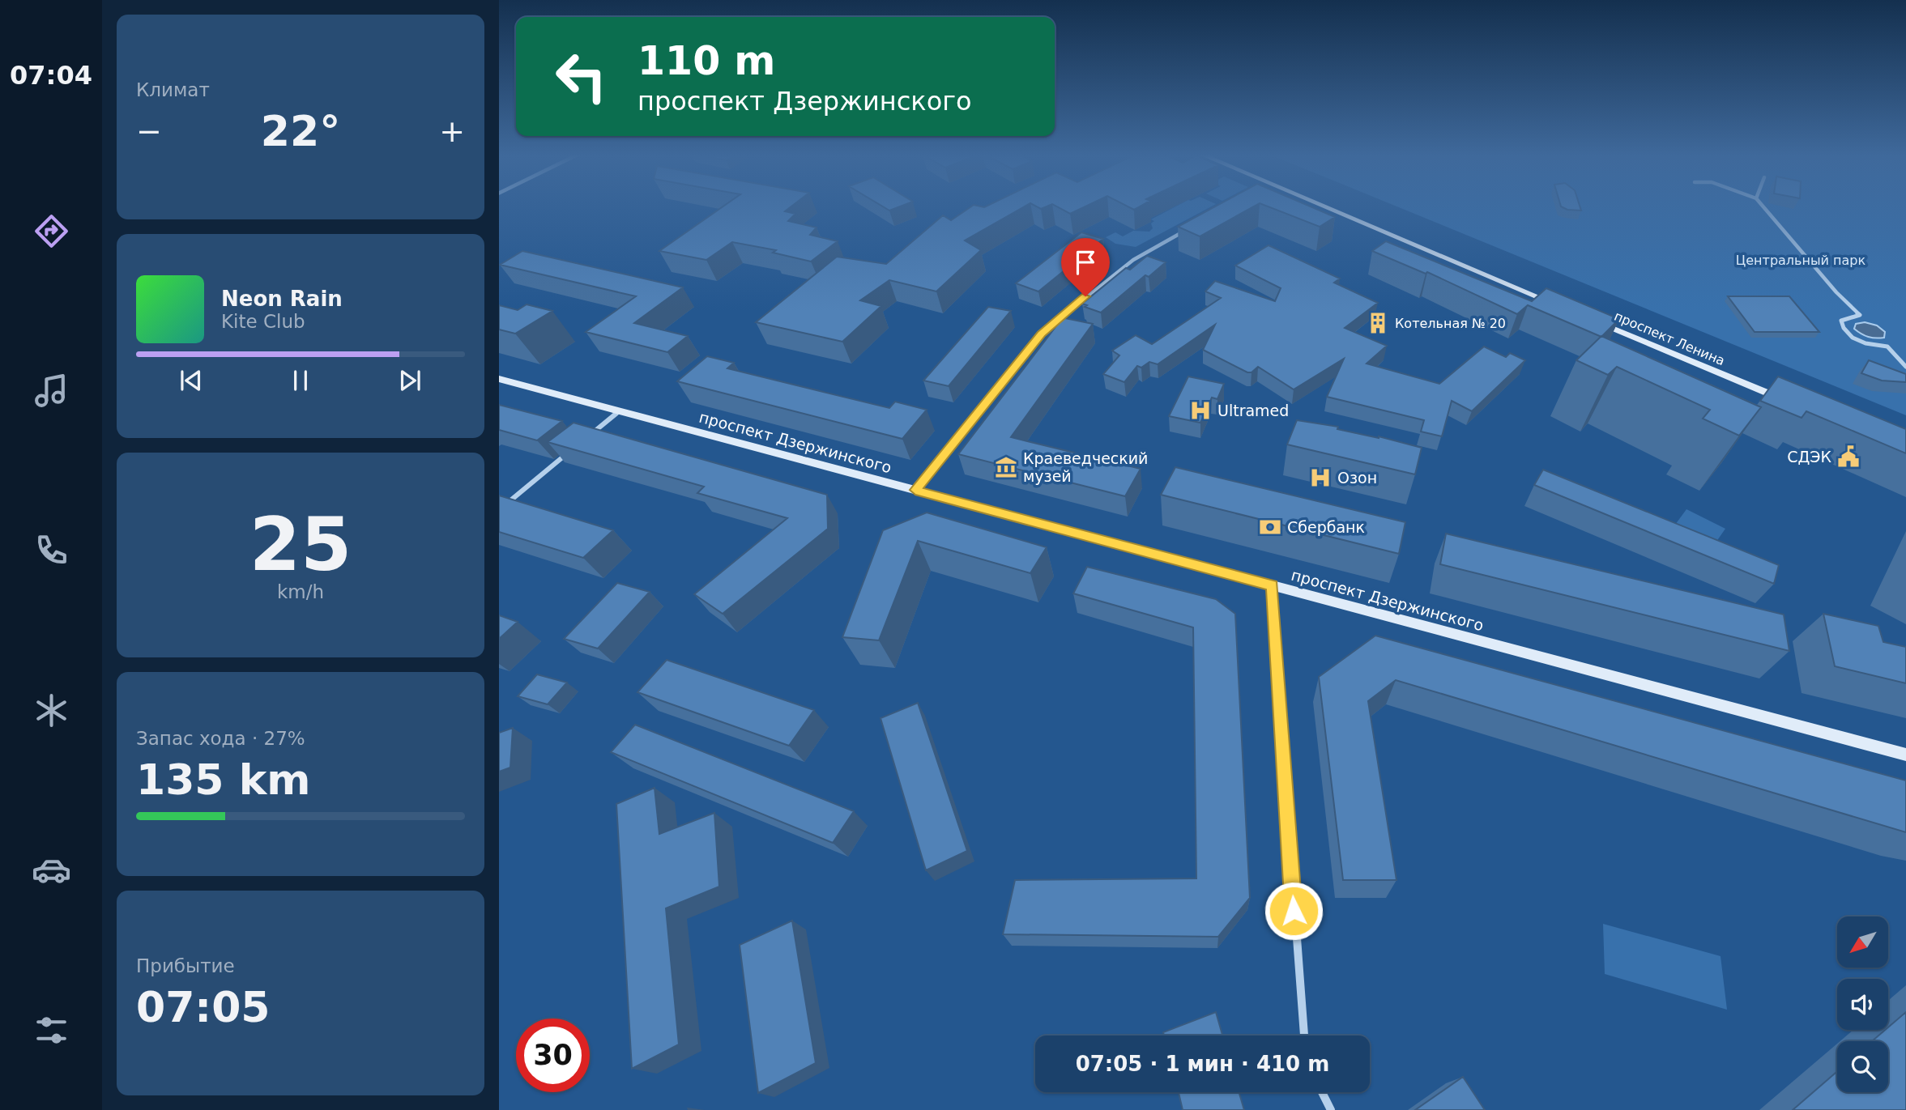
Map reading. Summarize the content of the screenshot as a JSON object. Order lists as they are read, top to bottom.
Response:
{
  "streets": {
    "main road": ["проспект Ленина", "проспект Дзержинского"]
  },
  "parks": ["Центральный парк"],
  "places": {
    "building": ["Котельная № 20"],
    "hospital": ["Ultramed", "Озон"],
    "public building": ["СДЭК"],
    "museum": ["Краеведческий музей"],
    "bank": ["Сбербанк"]
  },
  "north": "bottom left",
  "page": {
    "tabs": "07:04",
    "tile": [
      "Климат",
      ["25", "km/h"],
      ["Запас хода · 27%", "135 km"],
      ["Прибытие", "07:05"]
    ],
    "turn": ["110 m", "проспект Дзержинского"],
    "heat": ["−", "22°", "+"],
    "song": ["Neon Rain", "Kite Club"],
    "limit": "30",
    "trip": "07:05 · 1 мин · 410 m"
  }
}
